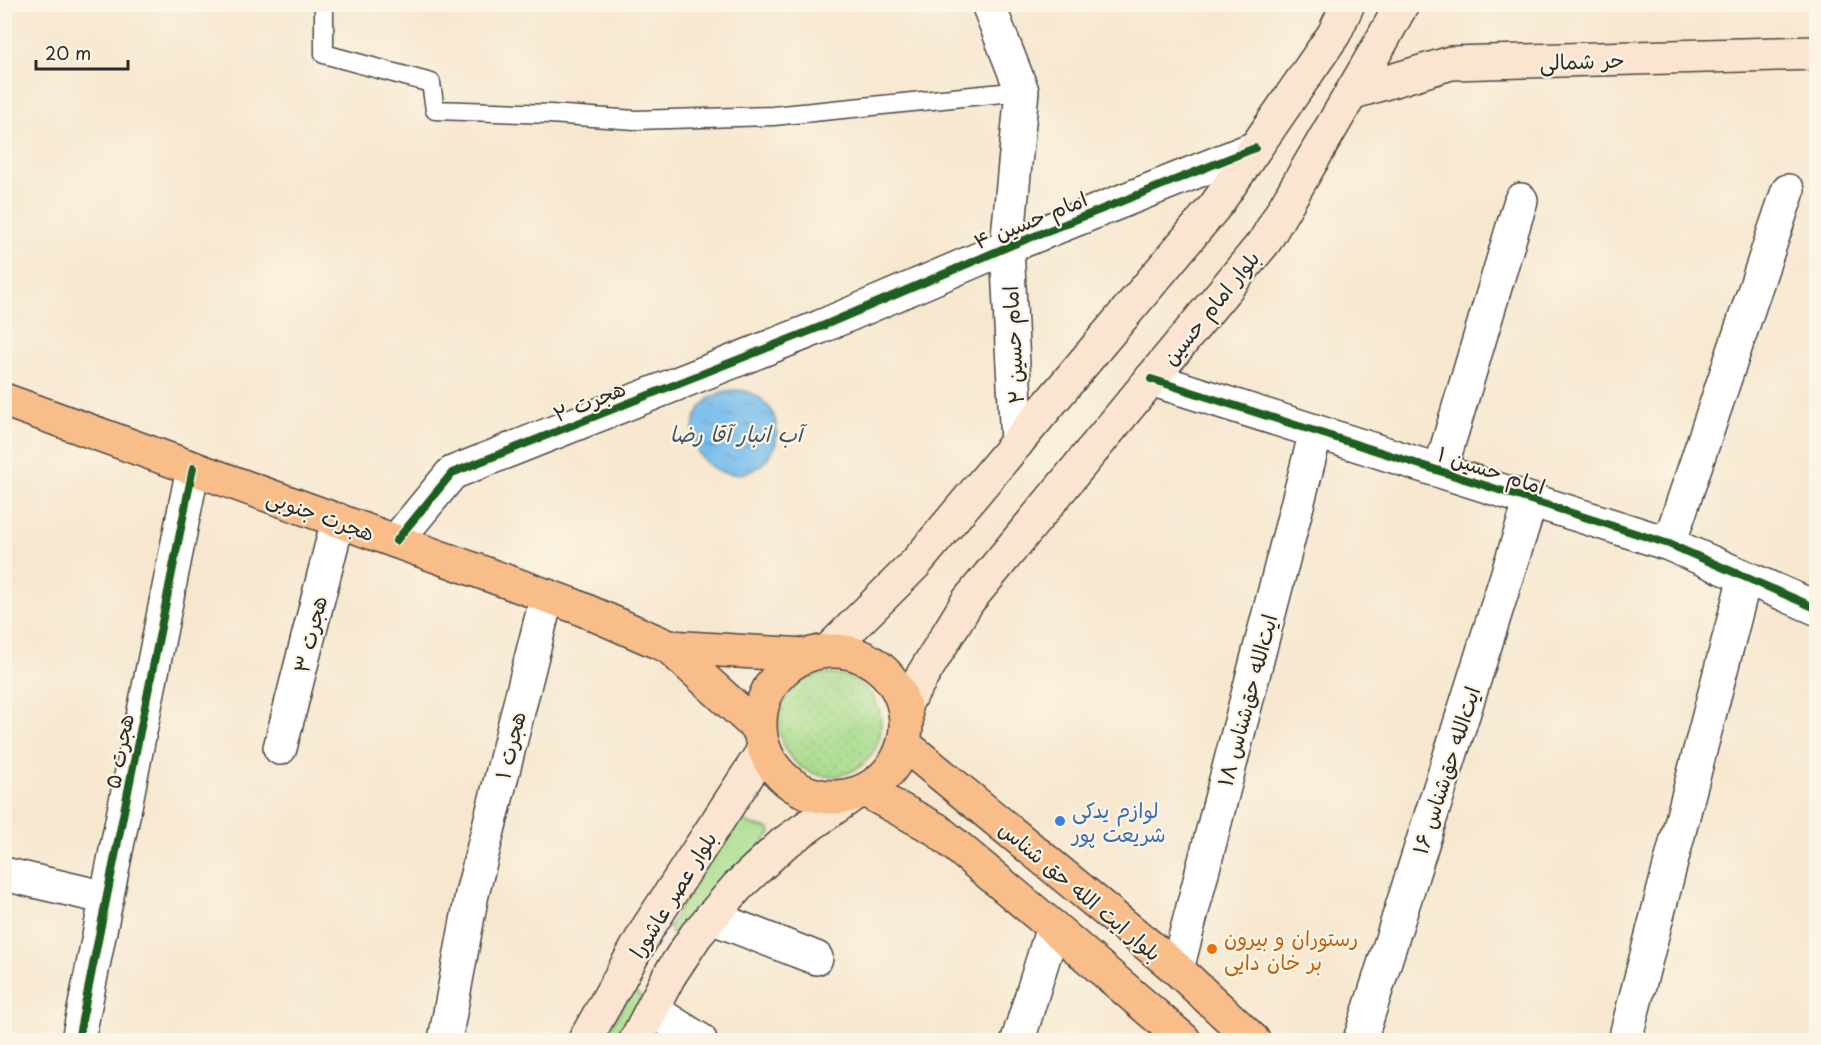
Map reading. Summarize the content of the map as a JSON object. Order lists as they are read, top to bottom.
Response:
{
  "streets": {
    "main road": [
      "حر شمالی",
      "بلوار امام حسین",
      "هجرت جنوبی",
      "بلوار ایت الله حق شناس",
      "بلوار عصر عاشورا"
    ],
    "street": [
      "امام حسین ۴",
      "امام حسین ۲",
      "هجرت ۲",
      "امام حسین ۱",
      "هجرت ۳",
      "ایت‌الله حق‌شناس ۱۸",
      "هجرت ۱",
      "هجرت ۵",
      "ایت‌الله حق‌شناس ۱۶"
    ]
  },
  "crossings": [
    ["حر شمالی", "بلوار امام حسین"],
    ["امام حسین ۴", "امام حسین ۲"],
    ["امام حسین ۴", "هجرت ۲"],
    ["بلوار امام حسین", "امام حسین ۱"],
    ["بلوار امام حسین", "هجرت جنوبی"],
    ["بلوار امام حسین", "بلوار ایت الله حق شناس"],
    ["بلوار امام حسین", "بلوار عصر عاشورا"],
    ["هجرت ۲", "هجرت جنوبی"],
    ["امام حسین ۱", "ایت‌الله حق‌شناس ۱۸"],
    ["امام حسین ۱", "ایت‌الله حق‌شناس ۱۶"],
    ["هجرت جنوبی", "هجرت ۳"],
    ["هجرت جنوبی", "هجرت ۱"],
    ["هجرت جنوبی", "هجرت ۵"],
    ["هجرت جنوبی", "بلوار ایت الله حق شناس"],
    ["هجرت جنوبی", "بلوار عصر عاشورا"],
    ["ایت‌الله حق‌شناس ۱۸", "بلوار ایت الله حق شناس"],
    ["بلوار ایت الله حق شناس", "بلوار عصر عاشورا"]
  ],
  "water": ["آب انبار آقا رضا"],
  "places": ["لوازم یدکی شریعت پور", "رستوران و بیرون بر خان دایی"],
  "scale_bar": "20 m"
}
